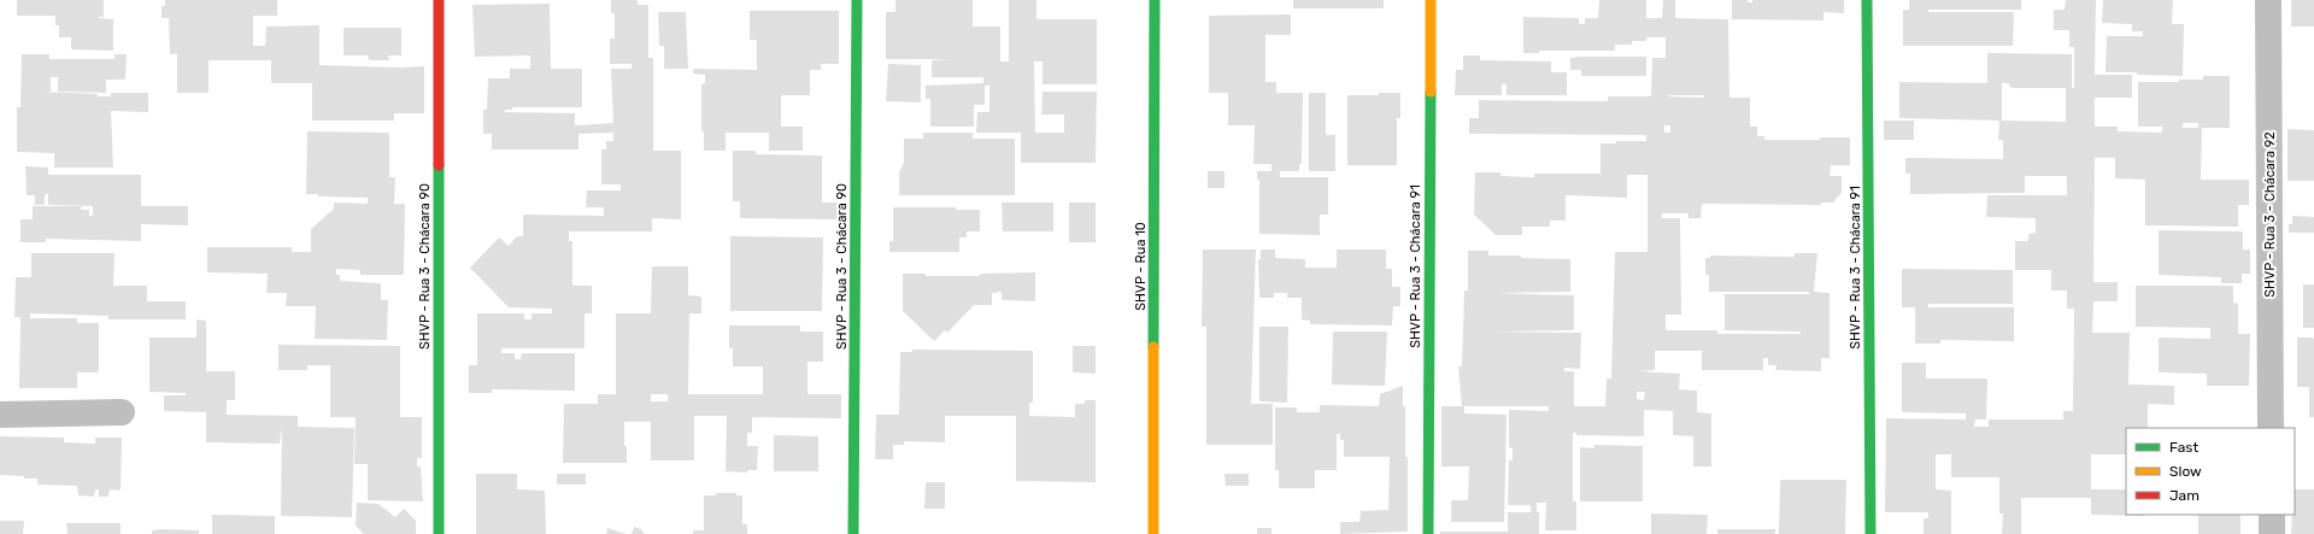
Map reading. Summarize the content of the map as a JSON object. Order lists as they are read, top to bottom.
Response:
{
  "streets": {
    "street": [
      "SHVP - Rua 3 - Chácara 92",
      "SHVP - Rua 3 - Chácara 90",
      "SHVP - Rua 10",
      "SHVP - Rua 3 - Chácara 91"
    ]
  },
  "legend": ["Fast", "Slow", "Jam"]
}
